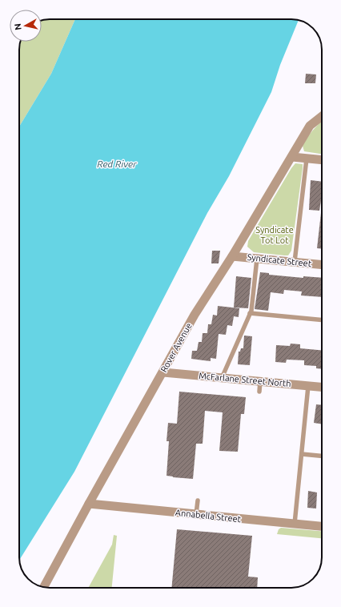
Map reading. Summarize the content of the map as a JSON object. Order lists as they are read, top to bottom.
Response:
{
  "streets": {
    "street": [
      "Syndicate Street",
      "Rover Avenue",
      "McFarlane Street North",
      "Annabella Street"
    ]
  },
  "crossings": [
    ["Syndicate Street", "Rover Avenue"],
    ["Rover Avenue", "McFarlane Street North"],
    ["Rover Avenue", "Annabella Street"]
  ],
  "water": ["Red River"],
  "parks": ["Syndicate Tot Lot"],
  "north": "left"
}
